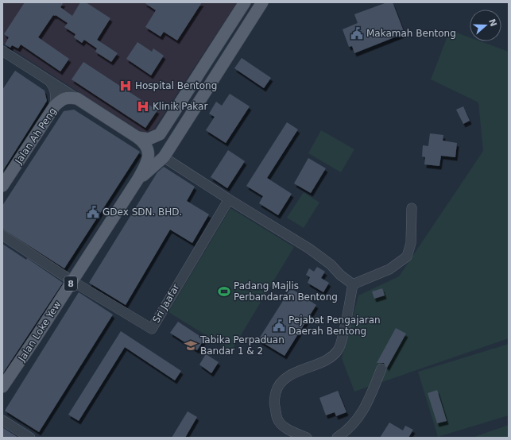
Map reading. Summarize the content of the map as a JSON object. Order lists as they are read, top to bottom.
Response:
{
  "streets": {
    "main road": ["Jalan Ah Peng", "8", "Jalan Loke Yew"],
    "street": ["Sri Jaafar"]
  },
  "crossings": [
    ["8", "Jalan Loke Yew"],
    ["Sri Jaafar", "Jalan Loke Yew"]
  ],
  "places": {
    "public building": ["Makamah Bentong", "GDex SDN. BHD.", "Pejabat Pengajaran Daerah Bentong"],
    "hospital": ["Hospital Bentong", "Klinik Pakar"],
    "sports": ["Padang Majlis Perbandaran Bentong"],
    "school or university": ["Tabika Perpaduan Bandar 1 & 2"]
  },
  "north": "right"
}
